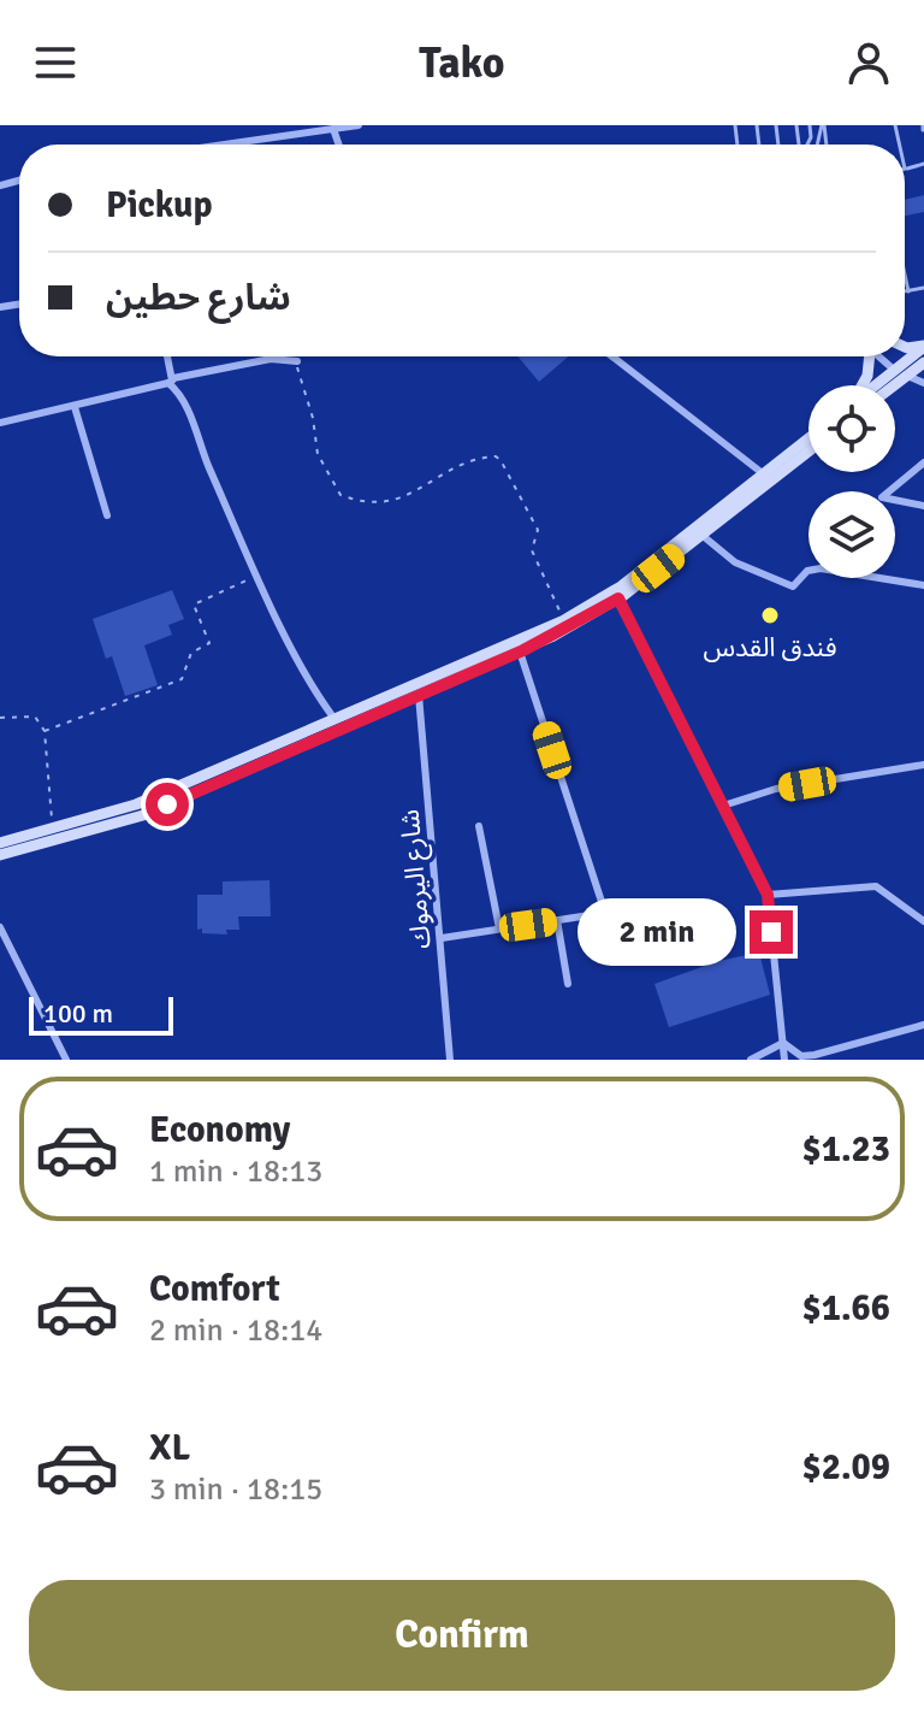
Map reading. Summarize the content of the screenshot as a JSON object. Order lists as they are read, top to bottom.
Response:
{
  "streets": {
    "street": ["شارع اليرموك"]
  },
  "places": ["فندق القدس"],
  "scale_bar": "100 m",
  "page": {
    "header": "Tako",
    "banner": ["Pickup", "شارع حطين"],
    "bubble": "2 min",
    "scale": "100 m",
    "list": [
      {
        "name": "Economy",
        "note": "1 min · 18:13",
        "value": "$1.23"
      },
      {
        "name": "Comfort",
        "note": "2 min · 18:14",
        "value": "$1.66"
      },
      {
        "name": "XL",
        "note": "3 min · 18:15",
        "value": "$2.09"
      }
    ],
    "buttons": "Confirm"
  }
}
